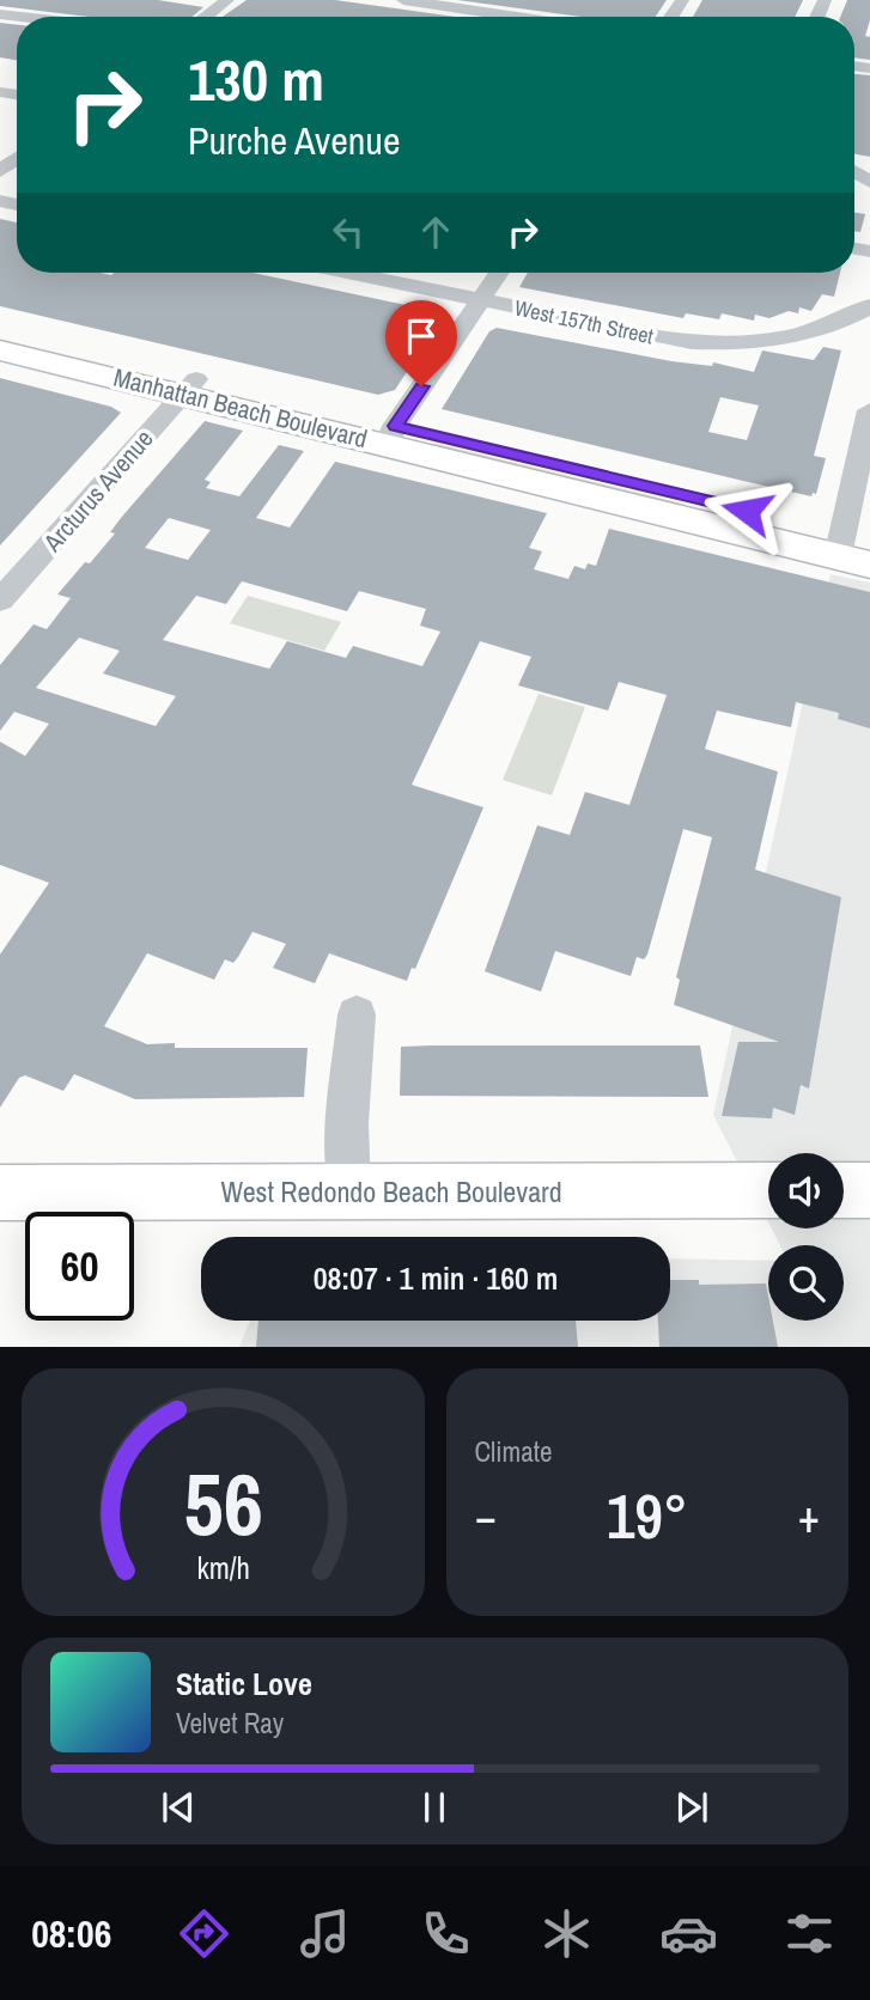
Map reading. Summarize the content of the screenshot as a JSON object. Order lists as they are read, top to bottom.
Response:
{
  "streets": {
    "main road": ["Manhattan Beach Boulevard", "West Redondo Beach Boulevard"],
    "street": ["West 157th Street", "Arcturus Avenue"]
  },
  "crossings": [
    ["Manhattan Beach Boulevard", "Arcturus Avenue"]
  ],
  "page": {
    "turn": ["130 m", "Purche Avenue"],
    "limit": "60",
    "trip": "08:07 · 1 min · 160 m",
    "tile": "Climate",
    "heat": ["−", "19°", "+"],
    "song": ["Static Love", "Velvet Ray"],
    "tabs": "08:06",
    "gauge": ["56", "km/h"]
  }
}
